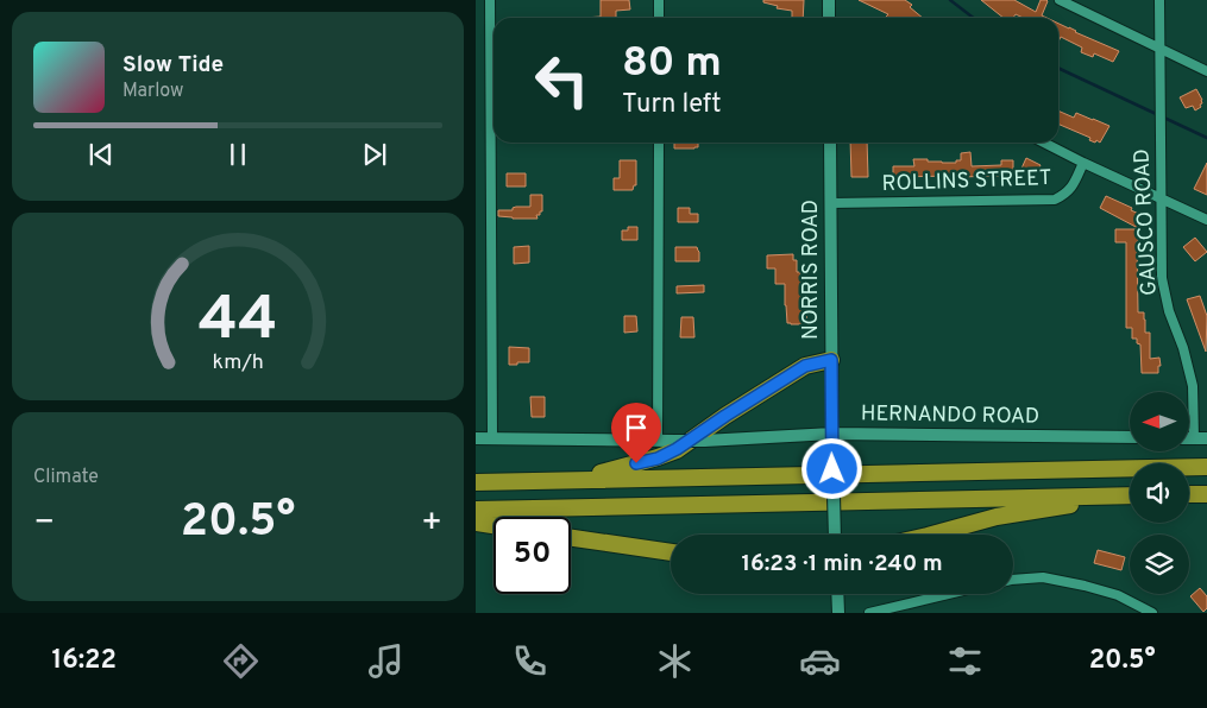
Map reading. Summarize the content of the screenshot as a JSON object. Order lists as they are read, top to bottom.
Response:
{
  "streets": {
    "main road": ["NORRIS ROAD", "HERNANDO ROAD"],
    "street": ["ROLLINS STREET", "GAUSCO ROAD"]
  },
  "crossings": [
    ["ROLLINS STREET", "NORRIS ROAD"],
    ["NORRIS ROAD", "HERNANDO ROAD"]
  ],
  "north": "left",
  "page": {
    "turn": ["80 m", "Turn left"],
    "song": ["Slow Tide", "Marlow"],
    "tile": "Climate",
    "heat": ["−", "20.5°", "+"],
    "limit": "50",
    "trip": "16:23 · 1 min · 240 m",
    "tabs": ["16:22", "20.5°"],
    "gauge": ["44", "km/h"]
  }
}
